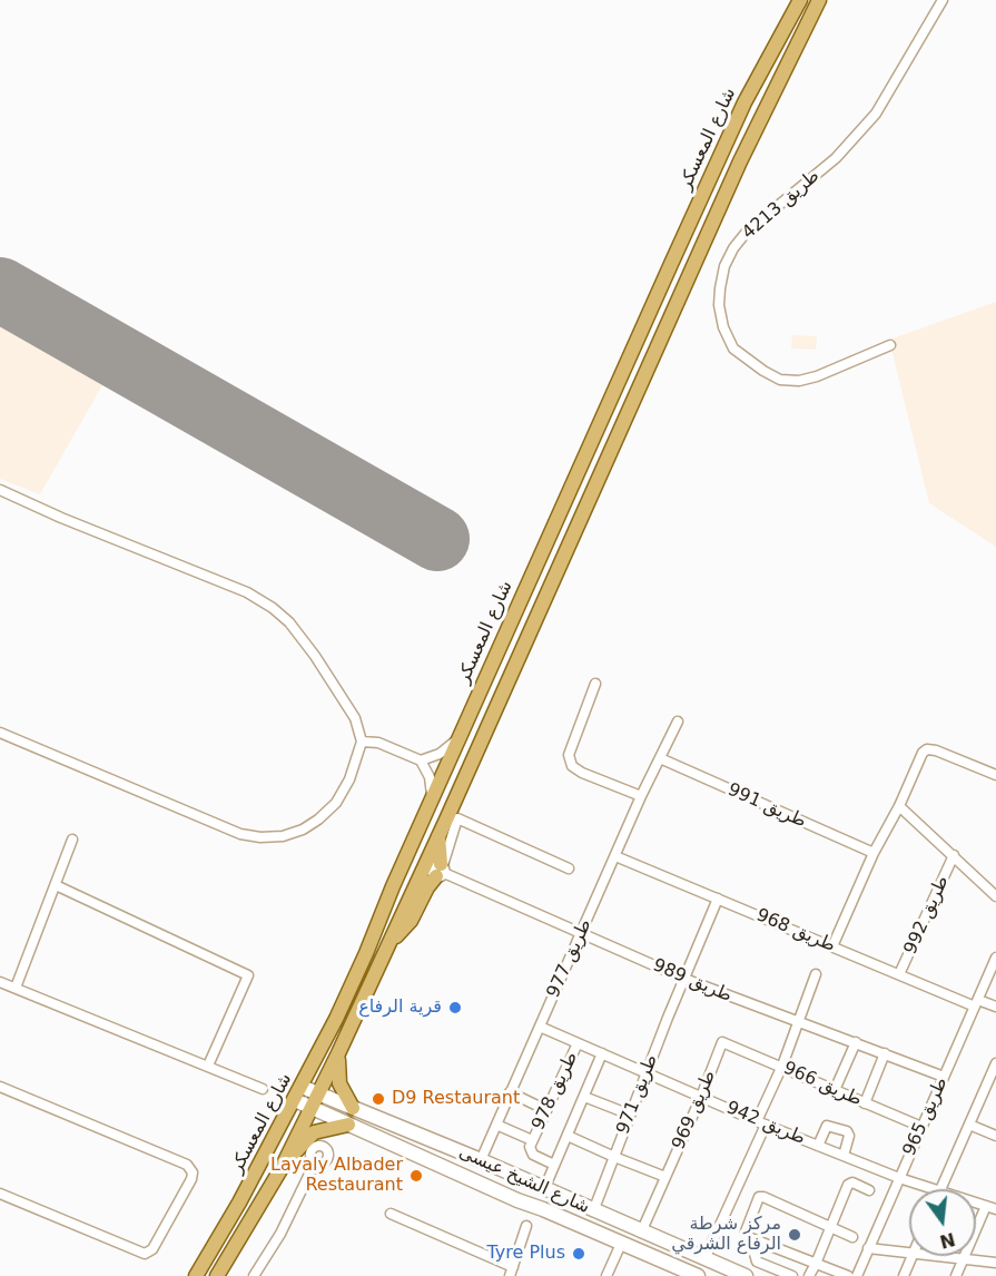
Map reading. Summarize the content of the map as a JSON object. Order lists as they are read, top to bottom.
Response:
{
  "streets": {
    "main road": ["شارع المعسكر"],
    "street": [
      "طريق 4213",
      "طريق 991",
      "طريق 992",
      "طريق 968",
      "طريق 977",
      "طريق 989",
      "طريق 966",
      "طريق 978",
      "طريق 971",
      "طريق 969",
      "طريق 965",
      "طريق 942",
      "شارع الشيخ عيسى"
    ]
  },
  "crossings": [
    ["شارع المعسكر", "شارع الشيخ عيسى"],
    ["طريق 991", "طريق 977"],
    ["طريق 992", "طريق 968"],
    ["طريق 968", "طريق 977"],
    ["طريق 968", "طريق 971"],
    ["طريق 968", "طريق 965"],
    ["طريق 977", "طريق 989"],
    ["طريق 977", "طريق 978"],
    ["طريق 977", "طريق 942"],
    ["طريق 977", "شارع الشيخ عيسى"],
    ["طريق 989", "طريق 971"],
    ["طريق 989", "طريق 965"],
    ["طريق 966", "طريق 969"],
    ["طريق 966", "طريق 965"],
    ["طريق 978", "طريق 942"],
    ["طريق 971", "طريق 942"],
    ["طريق 971", "شارع الشيخ عيسى"],
    ["طريق 969", "طريق 942"],
    ["طريق 969", "شارع الشيخ عيسى"],
    ["طريق 965", "طريق 942"]
  ],
  "places": [
    "قرية الرفاع",
    "D9 Restaurant",
    "Layaly Albader Restaurant",
    "مركز شرطة الرفاع الشرقي",
    "Tyre Plus"
  ],
  "north": "bottom"
}
